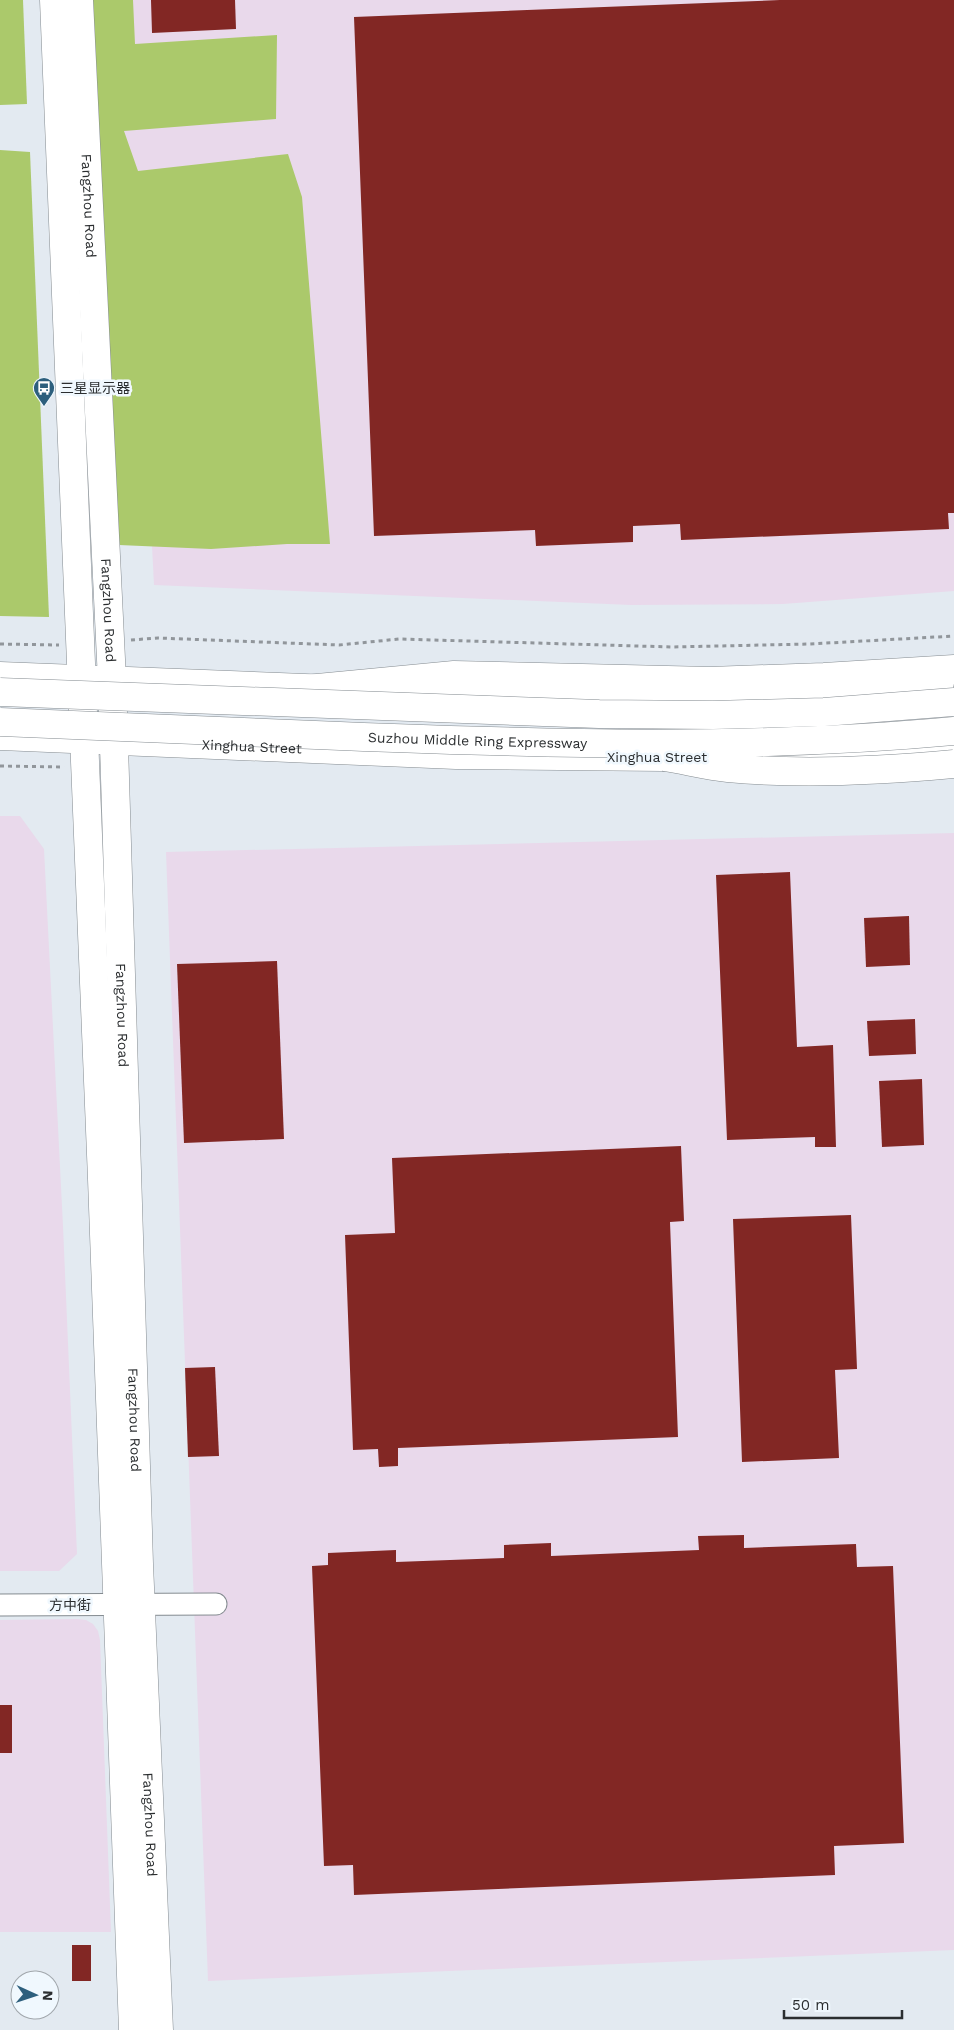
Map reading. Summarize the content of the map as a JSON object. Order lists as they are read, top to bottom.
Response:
{
  "streets": {
    "main road": ["Fangzhou Road", "Suzhou Middle Ring Expressway", "Xinghua Street"],
    "street": ["方中街"]
  },
  "crossings": [
    ["Fangzhou Road", "Xinghua Street"],
    ["Fangzhou Road", "方中街"]
  ],
  "places": {
    "bus stop": ["三星显示器"]
  },
  "scale_bar": "50 m",
  "north": "right"
}
